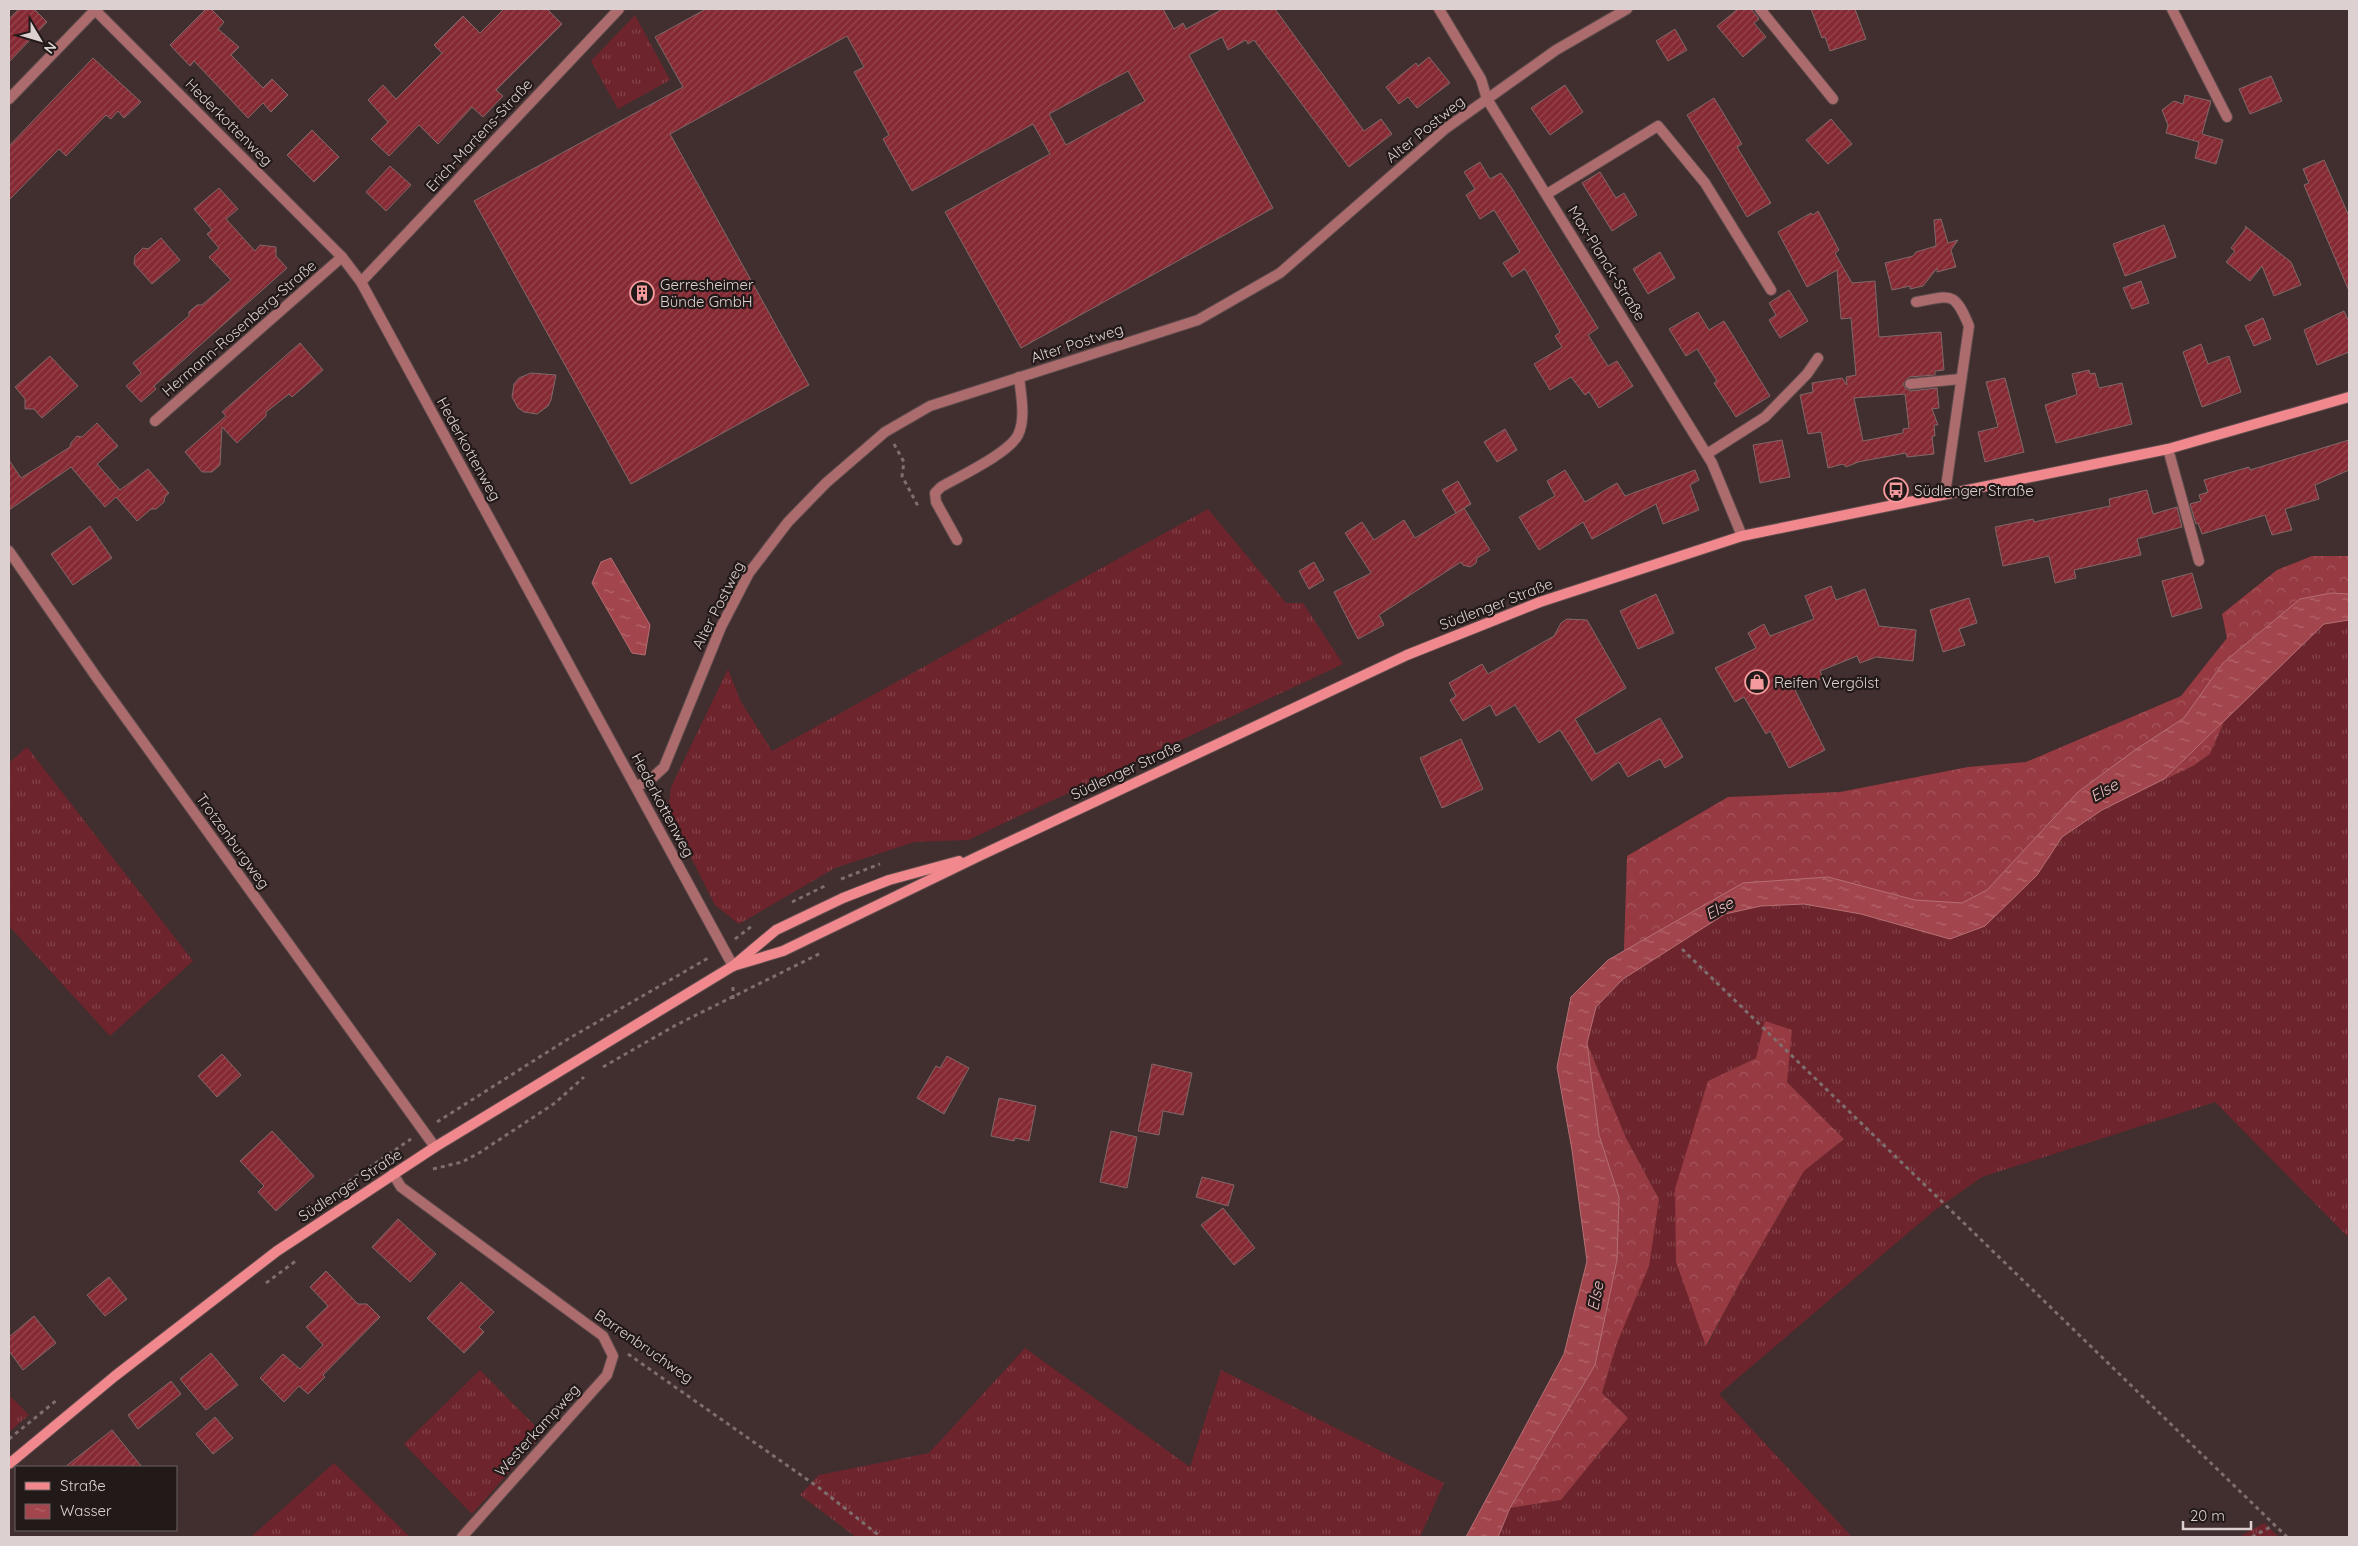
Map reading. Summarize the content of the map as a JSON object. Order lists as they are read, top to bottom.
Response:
{
  "streets": {
    "main road": ["Südlenger Straße"],
    "street": [
      "Hederkottenweg",
      "Alter Postweg",
      "Erich-Martens-Straße",
      "Max-Planck-Straße",
      "Hermann-Rosenberg-Straße",
      "Trotzenburgweg",
      "Barrenbruchweg",
      "Westerkampweg"
    ]
  },
  "crossings": [
    ["Hederkottenweg", "Alter Postweg"],
    ["Hederkottenweg", "Erich-Martens-Straße"],
    ["Hederkottenweg", "Hermann-Rosenberg-Straße"],
    ["Hederkottenweg", "Südlenger Straße"],
    ["Alter Postweg", "Max-Planck-Straße"],
    ["Max-Planck-Straße", "Südlenger Straße"],
    ["Südlenger Straße", "Trotzenburgweg"],
    ["Südlenger Straße", "Barrenbruchweg"],
    ["Barrenbruchweg", "Westerkampweg"]
  ],
  "water": ["Else"],
  "places": {
    "building": ["Gerresheimer Bünde GmbH"],
    "bus stop": ["Südlenger Straße"],
    "shop": ["Reifen Vergölst"]
  },
  "legend": ["Straße", "Wasser"],
  "scale_bar": "20 m",
  "north": "bottom right"
}
